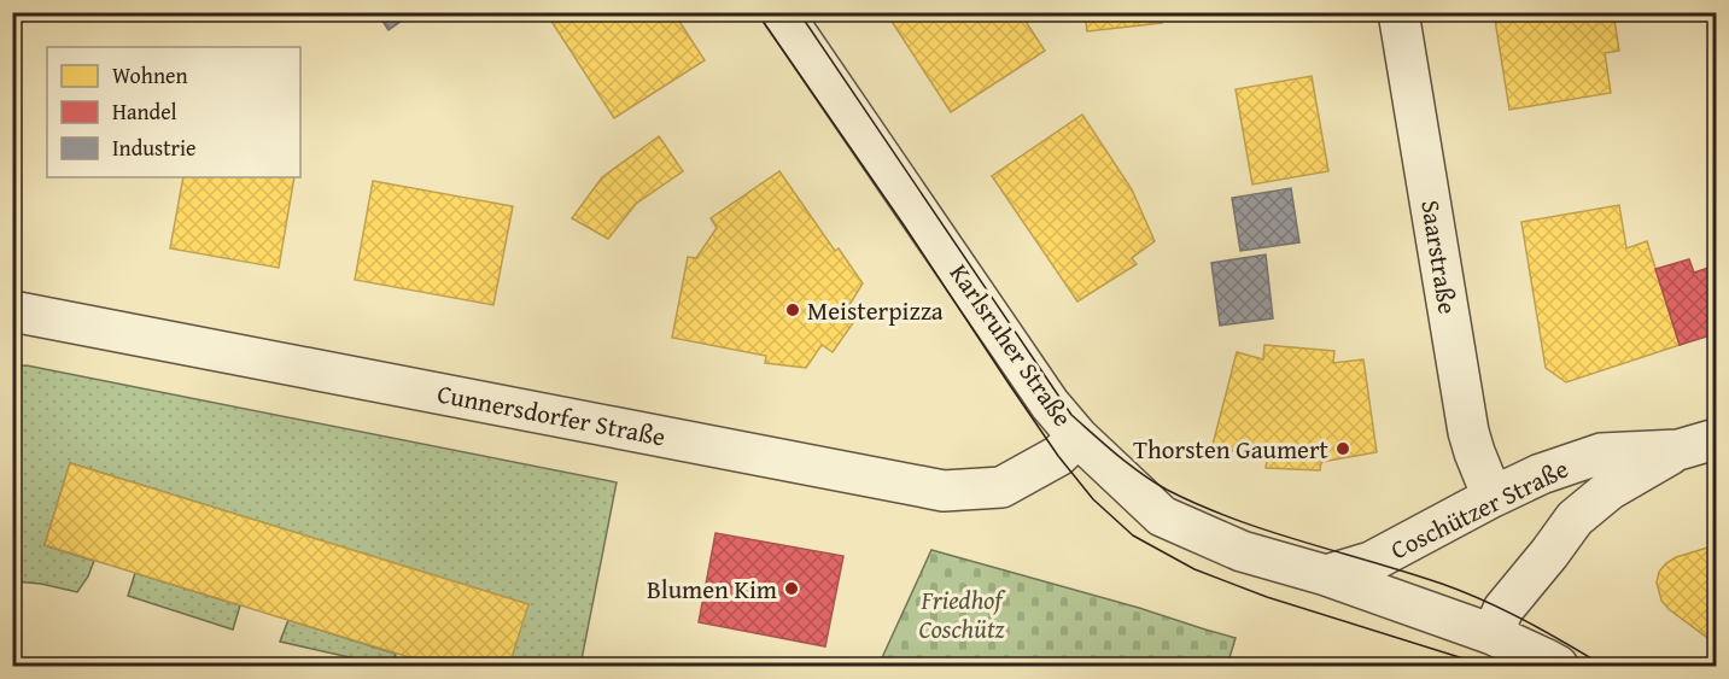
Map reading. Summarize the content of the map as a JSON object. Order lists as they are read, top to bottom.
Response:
{
  "streets": {
    "street": [
      "Saarstraße",
      "Karlsruher Straße",
      "Cunnersdorfer Straße",
      "Coschützer Straße"
    ]
  },
  "crossings": [
    ["Saarstraße", "Coschützer Straße"],
    ["Karlsruher Straße", "Cunnersdorfer Straße"],
    ["Karlsruher Straße", "Coschützer Straße"]
  ],
  "parks": ["Friedhof Coschütz"],
  "places": ["Meisterpizza", "Thorsten Gaumert", "Blumen Kim"],
  "legend": ["Wohnen", "Handel", "Industrie"]
}
